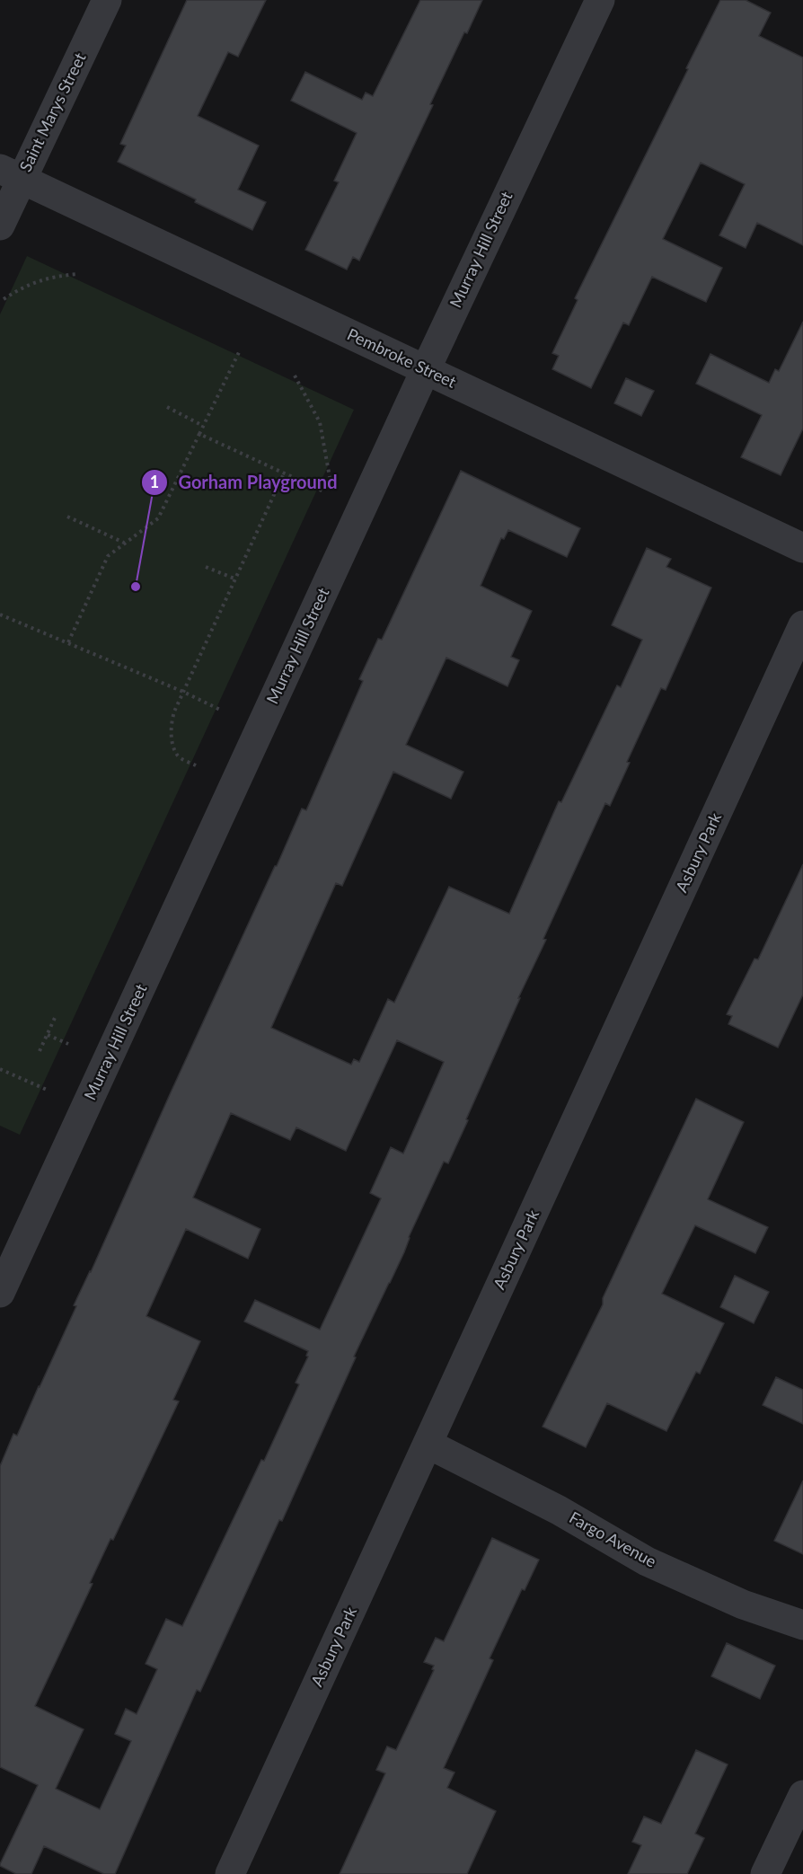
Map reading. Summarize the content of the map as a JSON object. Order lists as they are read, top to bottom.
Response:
{
  "streets": {
    "street": [
      "Saint Marys Street",
      "Murray Hill Street",
      "Pembroke Street",
      "Asbury Park",
      "Fargo Avenue"
    ]
  },
  "crossings": [
    ["Saint Marys Street", "Pembroke Street"],
    ["Murray Hill Street", "Pembroke Street"],
    ["Asbury Park", "Fargo Avenue"]
  ],
  "places": ["Gorham Playground"]
}
